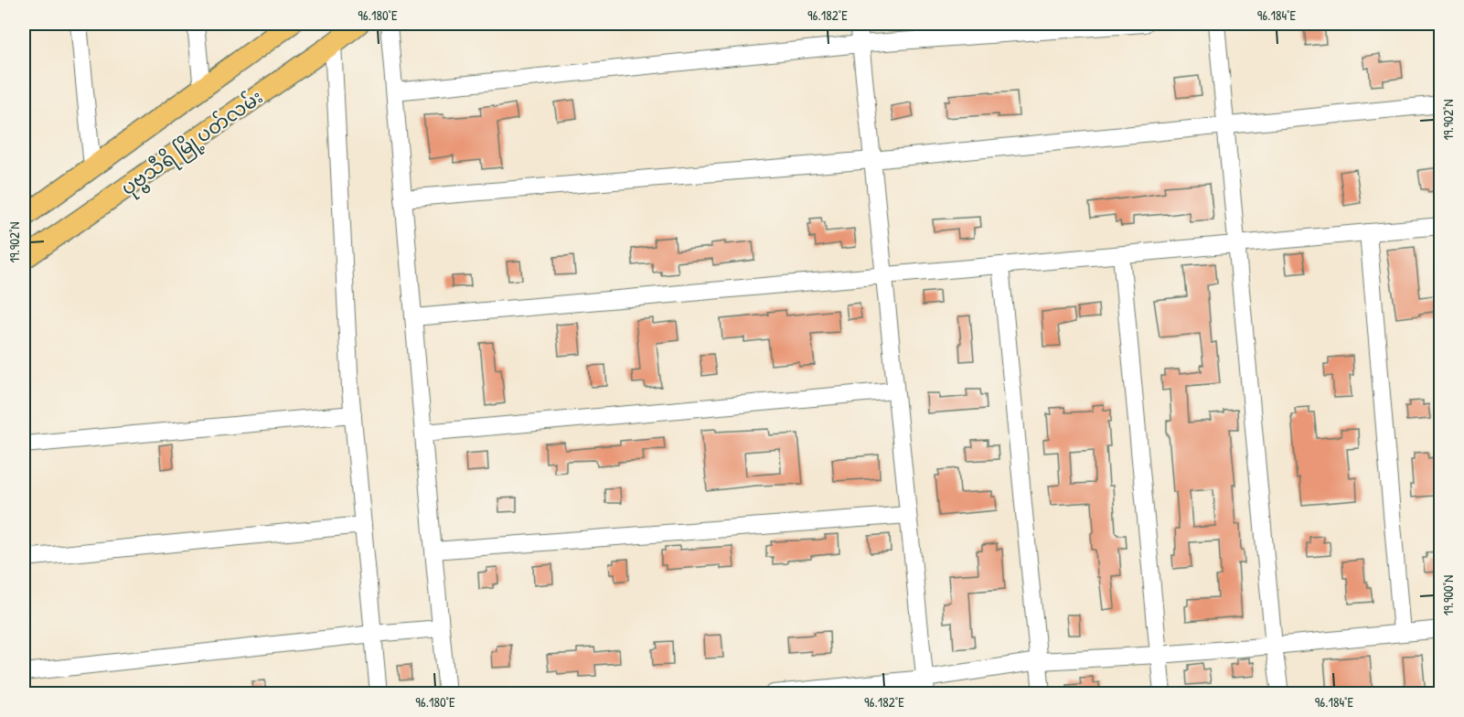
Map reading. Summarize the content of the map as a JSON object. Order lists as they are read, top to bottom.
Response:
{
  "streets": {
    "main road": ["ပုဗ္ဗသီရိ မြို့ပတ်လမ်း"]
  },
  "coordinates": [
    "96.180°E",
    "96.182°E",
    "96.184°E",
    "19.902°N",
    "19.900°N"
  ]
}
